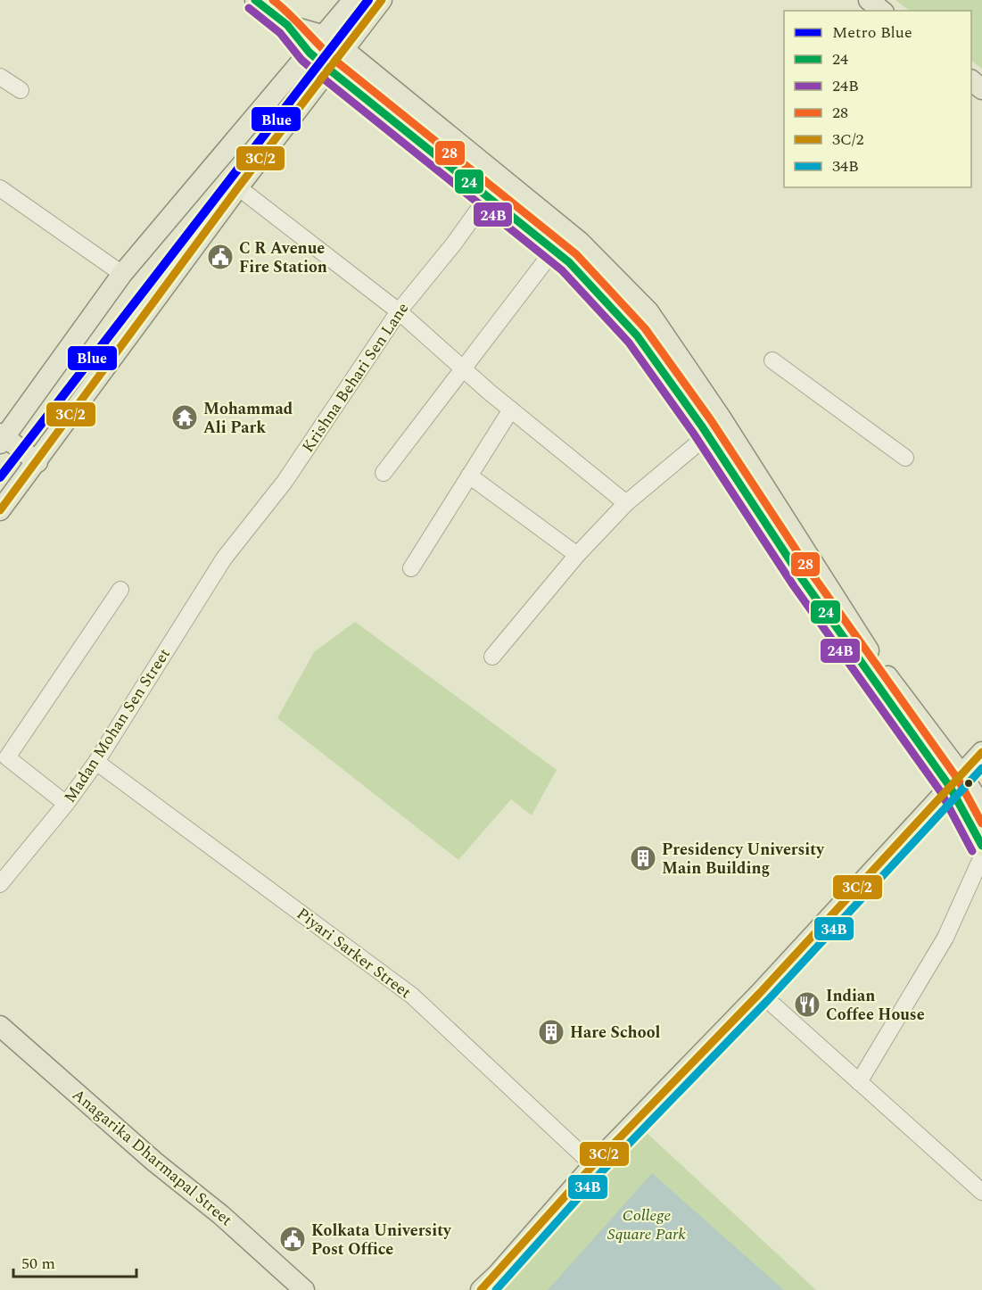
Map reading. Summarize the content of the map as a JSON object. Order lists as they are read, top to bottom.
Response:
{
  "streets": {
    "main road": ["Anagarika Dharmapal Street"],
    "street": ["Krishna Behari Sen Lane", "Madan Mohan Sen Street", "Piyari Sarker Street"]
  },
  "crossings": [
    ["Krishna Behari Sen Lane", "Madan Mohan Sen Street"],
    ["Madan Mohan Sen Street", "Piyari Sarker Street"]
  ],
  "parks": ["College Square Park"],
  "places": {
    "public building": ["C R Avenue Fire Station", "Kolkata University Post Office"],
    "temple": ["Mohammad Ali Park"],
    "building": ["Presidency University Main Building", "Hare School"],
    "restaurant": ["Indian Coffee House"]
  },
  "lines": [
    "metro line Blue",
    "transit line 24",
    "transit line 28",
    "transit line 3C/2",
    "transit line 24B",
    "transit line 34B"
  ],
  "legend": [
    "Metro Blue",
    "24",
    "24B",
    "28",
    "3C/2",
    "34B"
  ],
  "scale_bar": "50 m"
}
